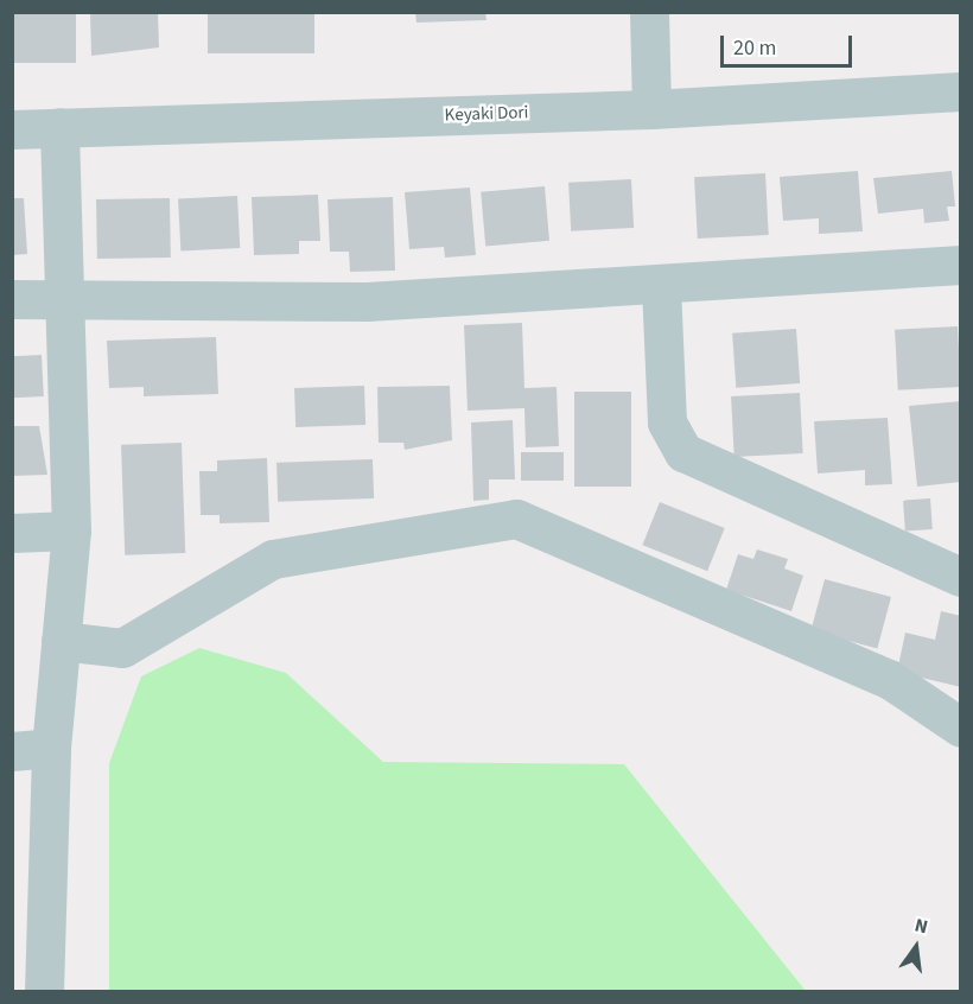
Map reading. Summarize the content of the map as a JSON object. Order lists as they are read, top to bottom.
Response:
{
  "streets": {
    "street": ["Keyaki Dori"]
  },
  "scale_bar": "20 m",
  "north": "top"
}
